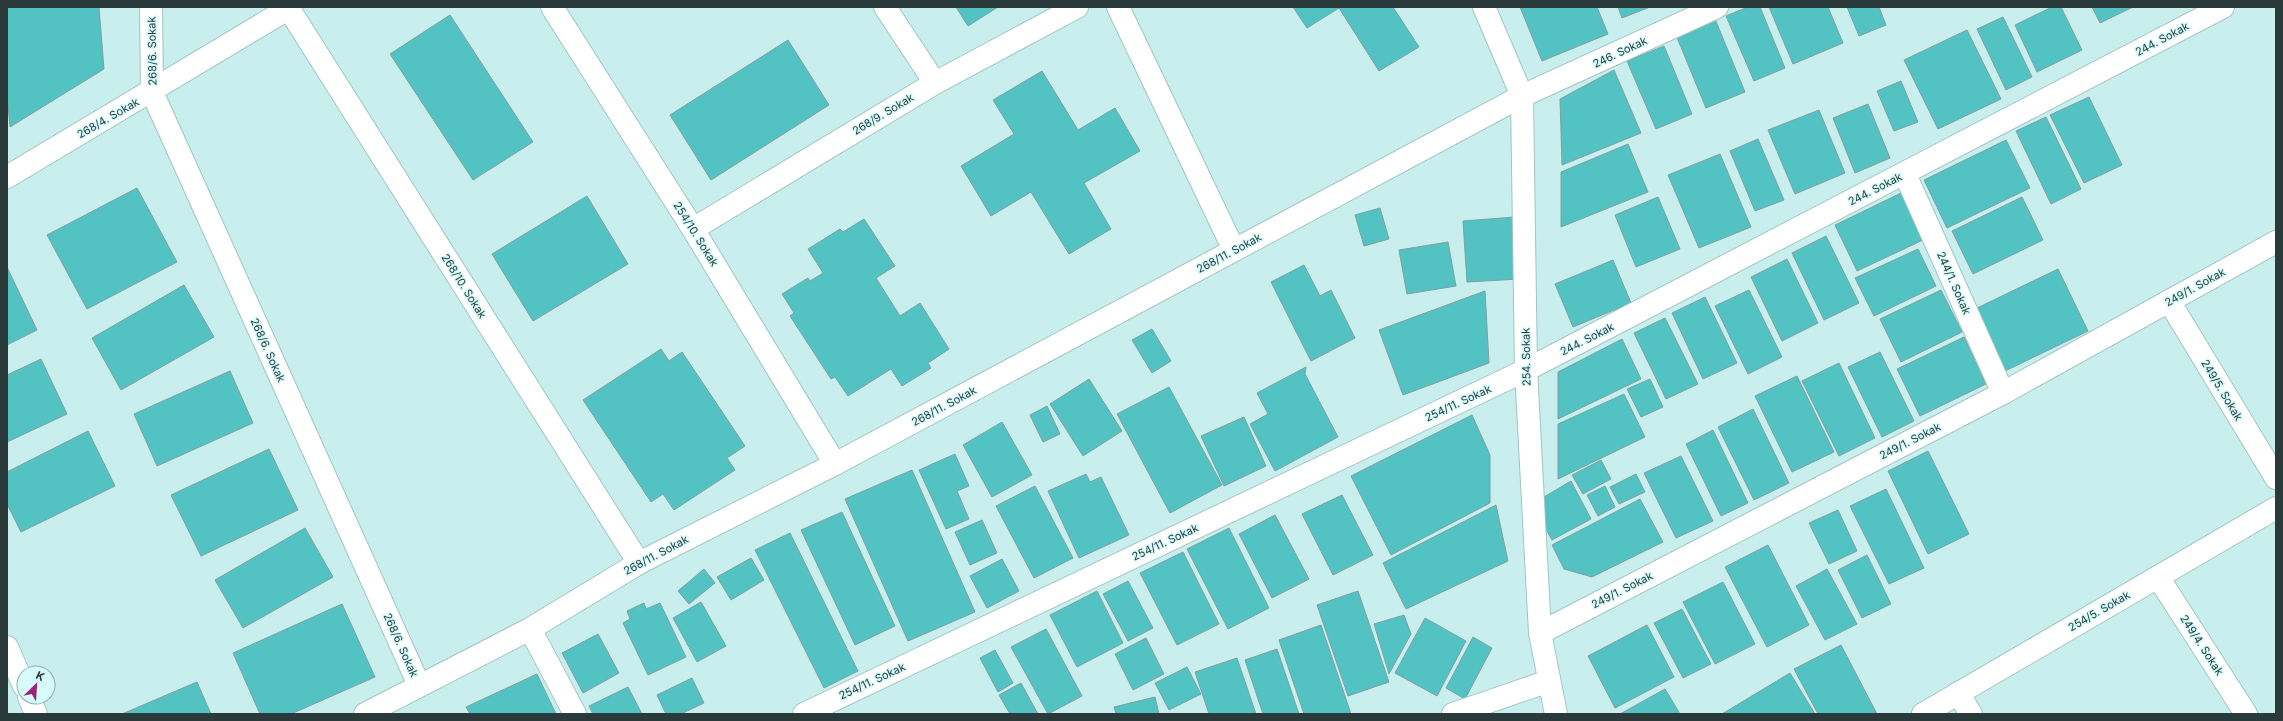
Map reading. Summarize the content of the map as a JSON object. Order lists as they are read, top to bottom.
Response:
{
  "streets": {
    "street": [
      "244. Sokak",
      "268/6. Sokak",
      "246. Sokak",
      "268/9. Sokak",
      "268/4. Sokak",
      "254/10. Sokak",
      "268/11. Sokak",
      "244/1. Sokak",
      "268/10. Sokak",
      "249/1. Sokak",
      "254. Sokak",
      "249/5. Sokak",
      "254/11. Sokak",
      "254/5. Sokak",
      "249/4. Sokak"
    ]
  },
  "crossings": [
    ["244. Sokak", "244/1. Sokak"],
    ["244. Sokak", "254. Sokak"],
    ["244. Sokak", "254/11. Sokak"],
    ["268/6. Sokak", "268/4. Sokak"],
    ["268/6. Sokak", "268/11. Sokak"],
    ["246. Sokak", "268/11. Sokak"],
    ["246. Sokak", "254. Sokak"],
    ["268/9. Sokak", "254/10. Sokak"],
    ["268/4. Sokak", "268/10. Sokak"],
    ["254/10. Sokak", "268/11. Sokak"],
    ["268/11. Sokak", "268/10. Sokak"],
    ["268/11. Sokak", "254. Sokak"],
    ["244/1. Sokak", "249/1. Sokak"],
    ["249/1. Sokak", "254. Sokak"],
    ["249/1. Sokak", "249/5. Sokak"],
    ["254. Sokak", "254/11. Sokak"],
    ["254/5. Sokak", "249/4. Sokak"]
  ],
  "north": "top right"
}
